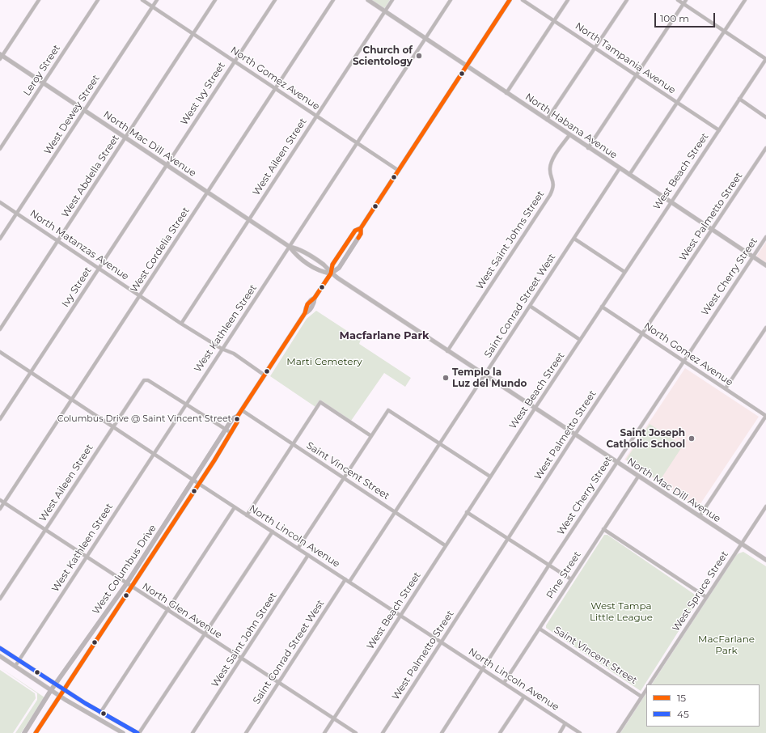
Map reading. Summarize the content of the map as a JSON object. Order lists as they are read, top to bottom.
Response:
{
  "streets": {
    "main road": ["West Columbus Drive"],
    "street": [
      "North Tampania Avenue",
      "Leroy Street",
      "North Gomez Avenue",
      "West Ivy Street",
      "West Dewey Street",
      "North Habana Avenue",
      "North Mac Dill Avenue",
      "West Aileen Street",
      "West Beach Street",
      "West Abdella Street",
      "West Palmetto Street",
      "West Saint Johns Street",
      "North Matanzas Avenue",
      "West Cordelia Street",
      "West Cherry Street",
      "Ivy Street",
      "Saint Conrad Street West",
      "West Kathleen Street",
      "Saint Vincent Street",
      "North Lincoln Avenue",
      "Pine Street",
      "West Spruce Street",
      "North Glen Avenue",
      "West Saint John Street"
    ]
  },
  "crossings": [
    ["North Tampania Avenue", "West Beach Street"],
    ["Leroy Street", "North Mac Dill Avenue"],
    ["North Gomez Avenue", "West Ivy Street"],
    ["North Gomez Avenue", "West Dewey Street"],
    ["North Gomez Avenue", "West Aileen Street"],
    ["North Gomez Avenue", "West Beach Street"],
    ["North Gomez Avenue", "West Abdella Street"],
    ["North Gomez Avenue", "West Palmetto Street"],
    ["North Gomez Avenue", "West Cordelia Street"],
    ["North Gomez Avenue", "West Cherry Street"],
    ["North Gomez Avenue", "West Kathleen Street"],
    ["North Gomez Avenue", "West Columbus Drive"],
    ["West Ivy Street", "North Mac Dill Avenue"],
    ["West Ivy Street", "Ivy Street"],
    ["West Dewey Street", "North Mac Dill Avenue"],
    ["West Dewey Street", "North Matanzas Avenue"],
    ["North Habana Avenue", "West Aileen Street"],
    ["North Habana Avenue", "West Beach Street"],
    ["North Habana Avenue", "West Palmetto Street"],
    ["North Habana Avenue", "West Saint Johns Street"],
    ["North Habana Avenue", "West Cherry Street"],
    ["North Habana Avenue", "Saint Conrad Street West"],
    ["North Habana Avenue", "West Kathleen Street"],
    ["North Habana Avenue", "West Columbus Drive"],
    ["North Mac Dill Avenue", "West Aileen Street"],
    ["North Mac Dill Avenue", "West Beach Street"],
    ["North Mac Dill Avenue", "West Abdella Street"],
    ["North Mac Dill Avenue", "West Palmetto Street"],
    ["North Mac Dill Avenue", "West Saint Johns Street"],
    ["North Mac Dill Avenue", "West Cordelia Street"],
    ["North Mac Dill Avenue", "West Cherry Street"],
    ["North Mac Dill Avenue", "Ivy Street"],
    ["North Mac Dill Avenue", "Saint Conrad Street West"],
    ["North Mac Dill Avenue", "West Kathleen Street"],
    ["North Mac Dill Avenue", "West Columbus Drive"],
    ["North Mac Dill Avenue", "Pine Street"],
    ["North Mac Dill Avenue", "West Spruce Street"],
    ["West Aileen Street", "North Matanzas Avenue"],
    ["West Aileen Street", "West Kathleen Street"],
    ["West Aileen Street", "North Lincoln Avenue"],
    ["West Aileen Street", "North Glen Avenue"],
    ["West Beach Street", "Saint Vincent Street"],
    ["West Beach Street", "North Lincoln Avenue"],
    ["West Beach Street", "North Glen Avenue"],
    ["West Abdella Street", "North Matanzas Avenue"],
    ["West Palmetto Street", "North Lincoln Avenue"],
    ["North Matanzas Avenue", "West Cordelia Street"],
    ["North Matanzas Avenue", "Ivy Street"],
    ["North Matanzas Avenue", "West Kathleen Street"],
    ["North Matanzas Avenue", "West Columbus Drive"],
    ["West Cordelia Street", "North Lincoln Avenue"],
    ["West Cordelia Street", "North Glen Avenue"],
    ["West Cherry Street", "North Lincoln Avenue"],
    ["Ivy Street", "North Lincoln Avenue"],
    ["Saint Conrad Street West", "Saint Vincent Street"],
    ["Saint Conrad Street West", "North Lincoln Avenue"],
    ["Saint Conrad Street West", "North Glen Avenue"],
    ["West Kathleen Street", "North Lincoln Avenue"],
    ["West Kathleen Street", "North Glen Avenue"],
    ["Saint Vincent Street", "West Columbus Drive"],
    ["Saint Vincent Street", "Pine Street"],
    ["North Lincoln Avenue", "West Columbus Drive"],
    ["North Lincoln Avenue", "Pine Street"],
    ["North Lincoln Avenue", "West Saint John Street"],
    ["West Columbus Drive", "North Glen Avenue"],
    ["North Glen Avenue", "West Saint John Street"]
  ],
  "districts": ["Macfarlane Park"],
  "parks": ["Marti Cemetery", "West Tampa Little League", "MacFarlane Park"],
  "places": [
    "Church of Scientology",
    "Templo la Luz del Mundo",
    "Columbus Drive @ Saint Vincent Street",
    "Saint Joseph Catholic School"
  ],
  "lines": ["transit line 15", "transit line 45"],
  "legend": ["15", "45"],
  "scale_bar": "100 m"
}
